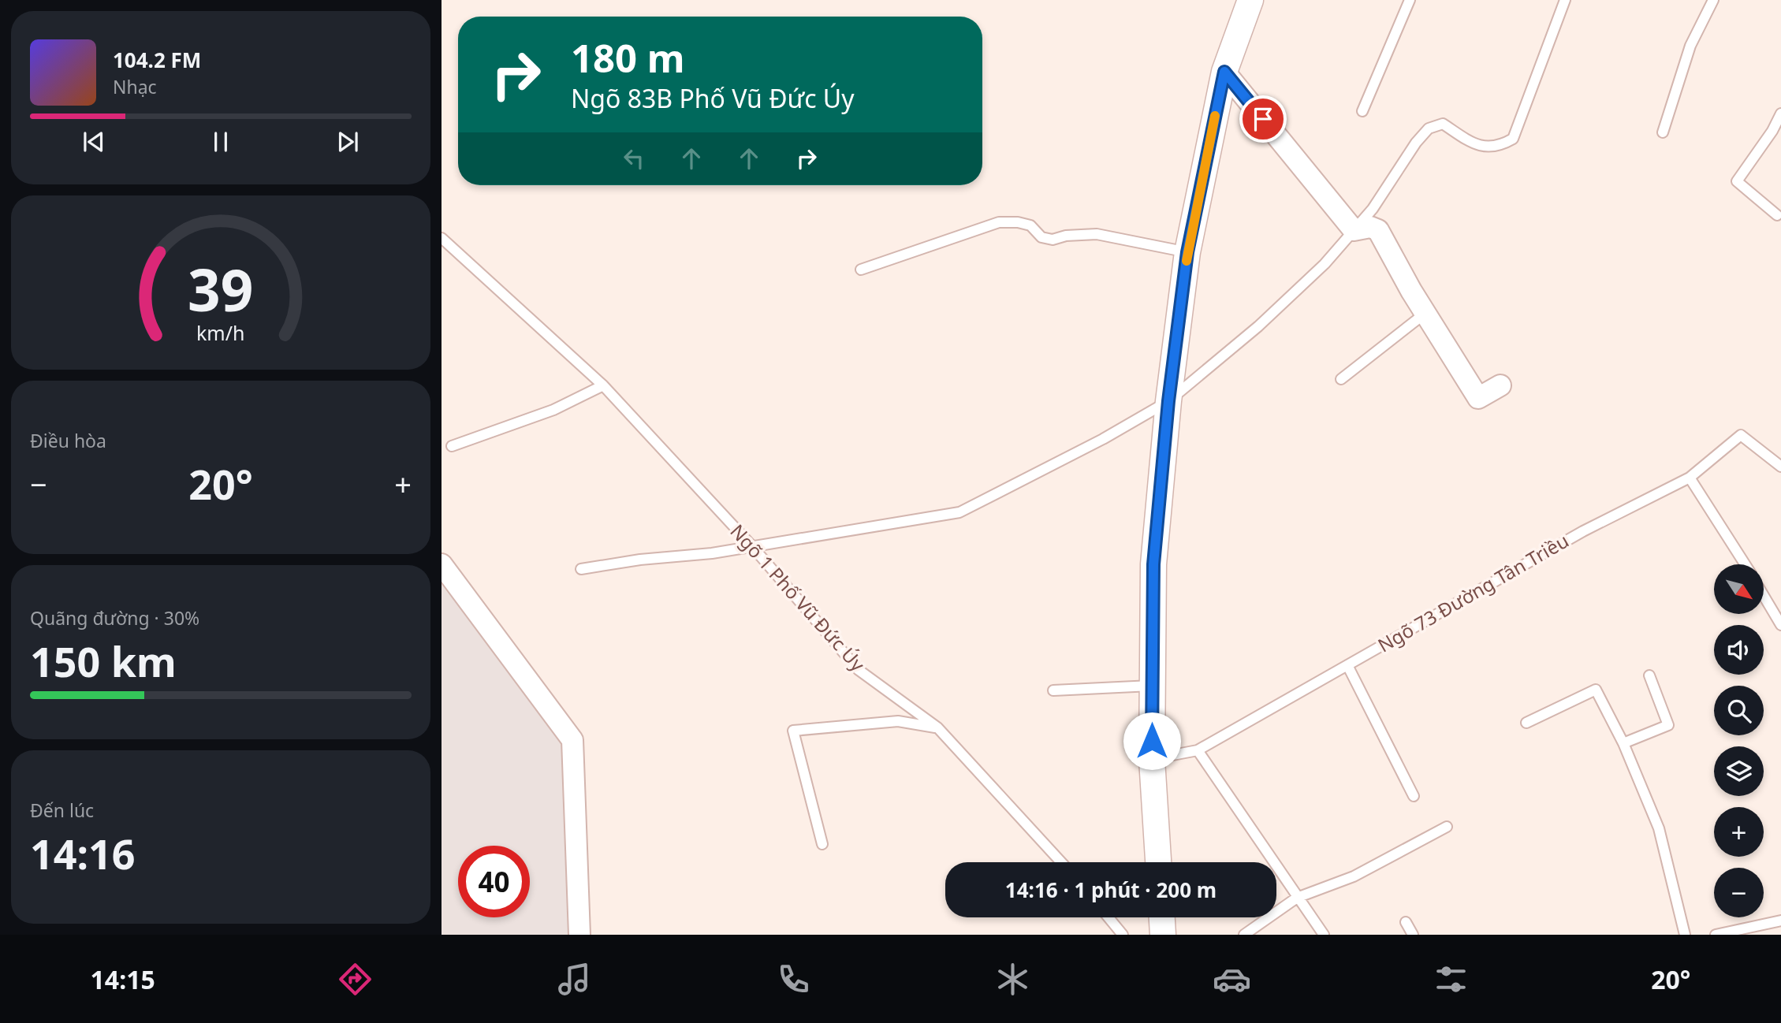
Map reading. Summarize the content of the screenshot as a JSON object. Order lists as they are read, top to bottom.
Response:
{
  "streets": {
    "lane": ["Ngõ 73 Đường Tân Triều", "Ngõ 1 Phố Vũ Đức Úy"]
  },
  "north": "bottom right",
  "page": {
    "turn": ["180 m", "Ngõ 83B Phố Vũ Đức Úy"],
    "song": ["104.2 FM", "Nhạc"],
    "tile": [
      "Điều hòa",
      ["Quãng đường · 30%", "150 km"],
      ["Đến lúc", "14:16"]
    ],
    "heat": ["−", "20°", "+"],
    "map_buttons": ["+", "−"],
    "limit": "40",
    "trip": "14:16 · 1 phút · 200 m",
    "tabs": ["14:15", "20°"],
    "gauge": ["39", "km/h"]
  }
}
